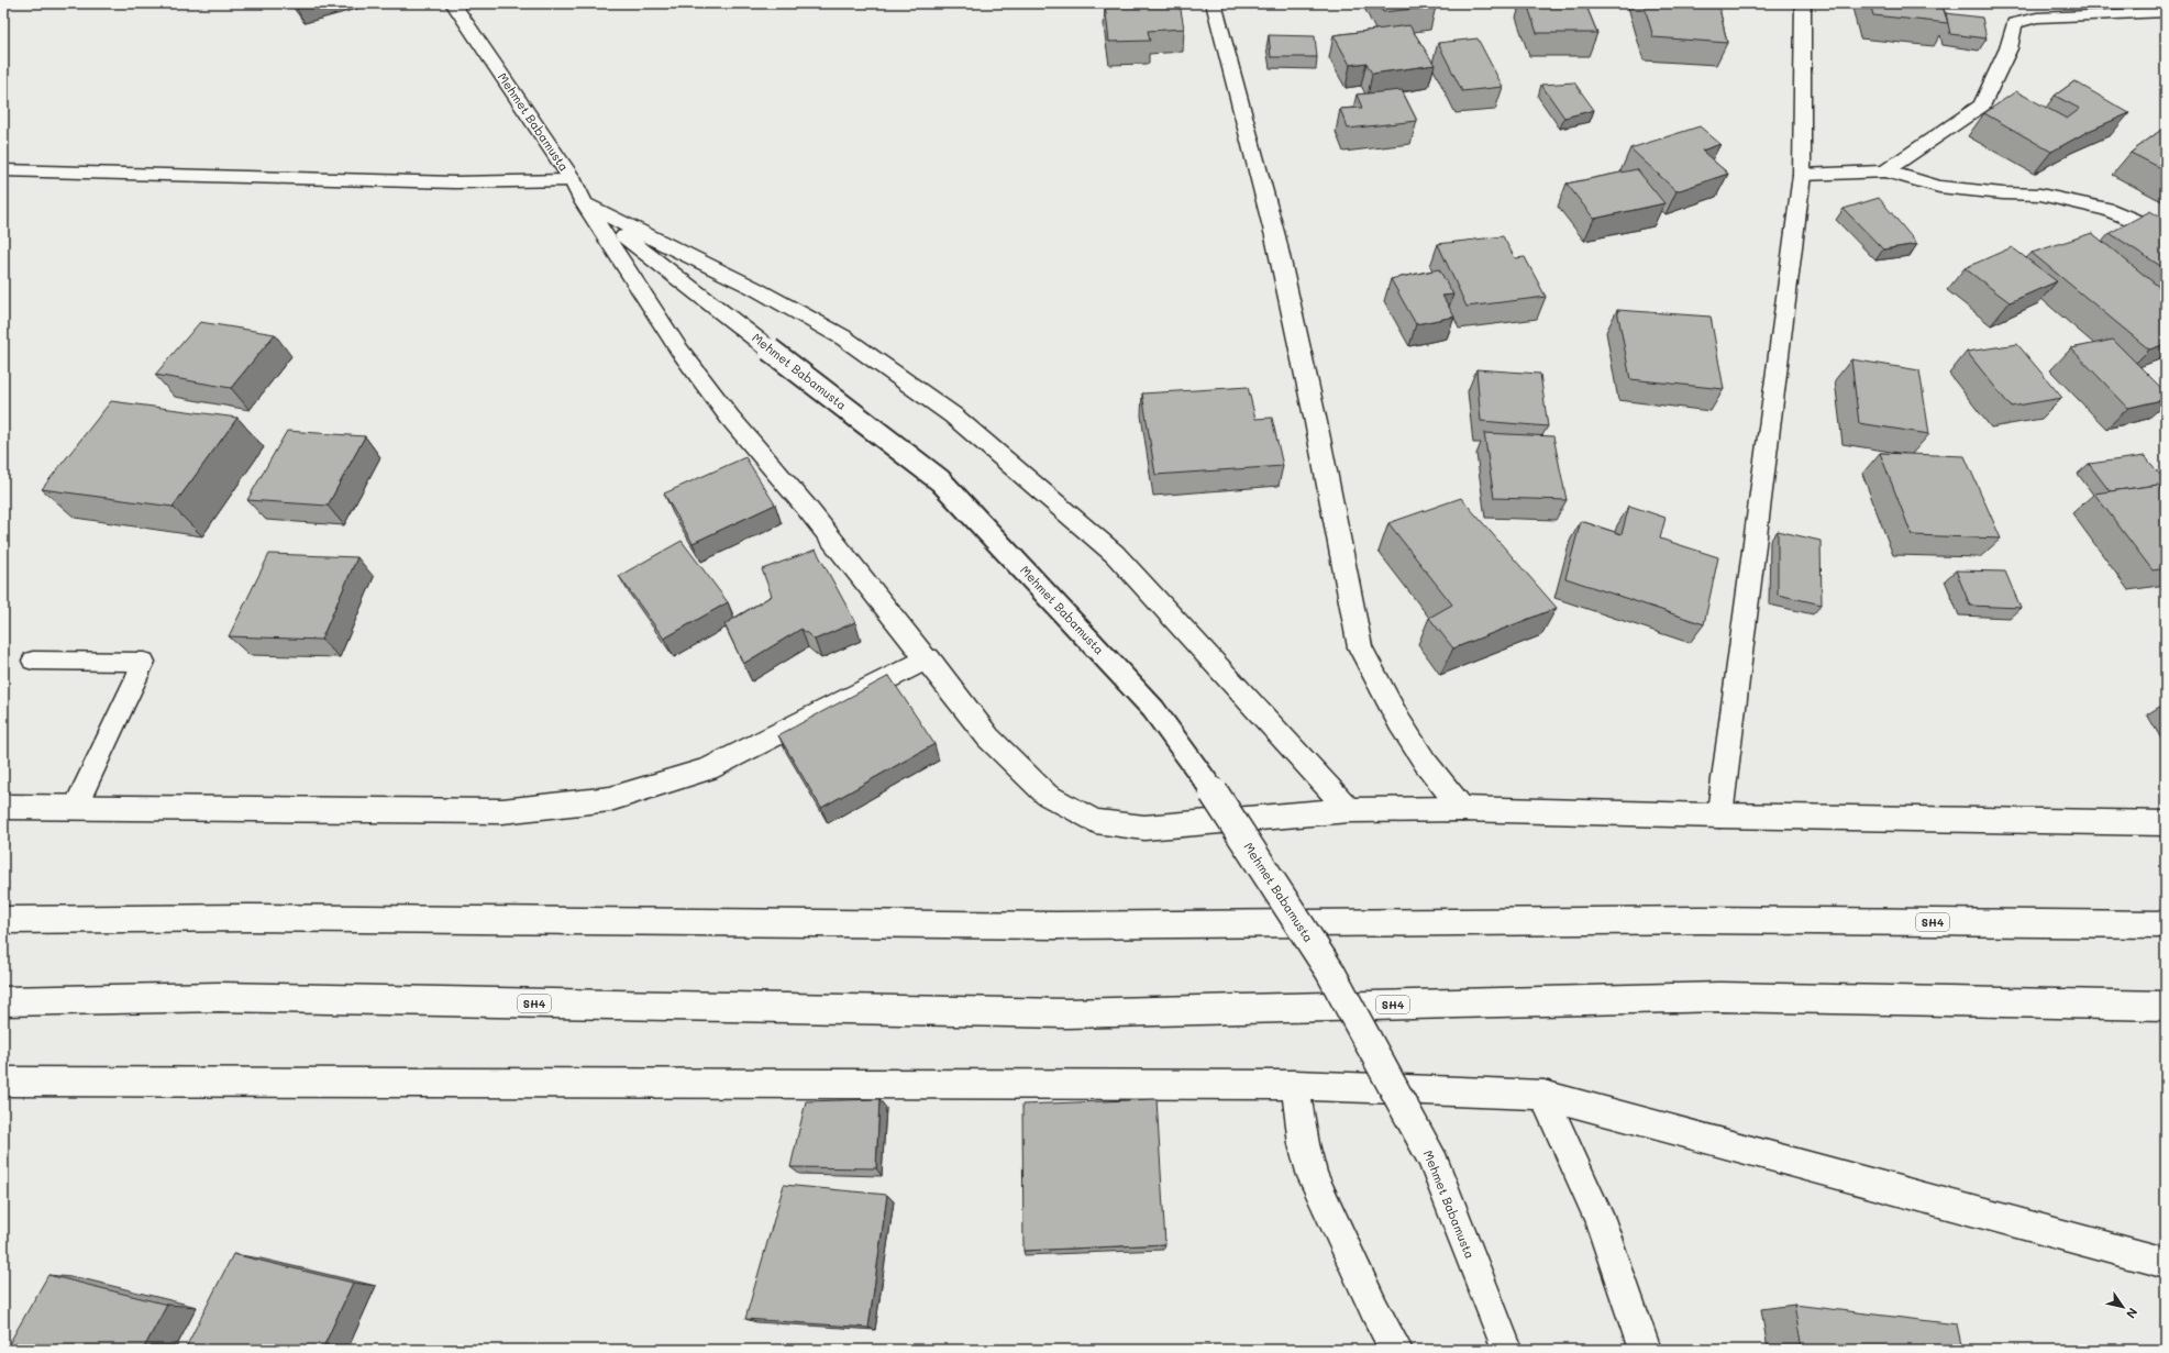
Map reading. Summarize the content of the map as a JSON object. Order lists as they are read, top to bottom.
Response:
{
  "streets": {
    "main road": ["Mehmet Babamusta", "SH4"]
  },
  "north": "bottom right"
}
